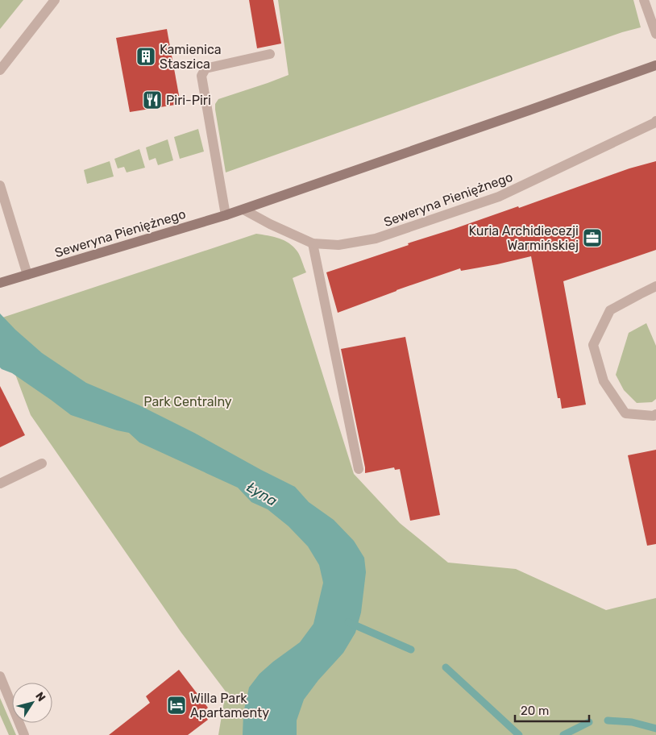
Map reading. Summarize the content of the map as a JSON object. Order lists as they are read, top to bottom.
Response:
{
  "streets": {
    "street": ["Seweryna Pieniężnego"]
  },
  "water": ["Łyna"],
  "parks": ["Park Centralny"],
  "places": {
    "building": ["Kamienica Staszica"],
    "restaurant": ["Piri-Piri"],
    "office": ["Kuria Archidiecezji Warmińskiej"],
    "hotel": ["Willa Park Apartamenty"]
  },
  "scale_bar": "20 m",
  "north": "top right"
}
